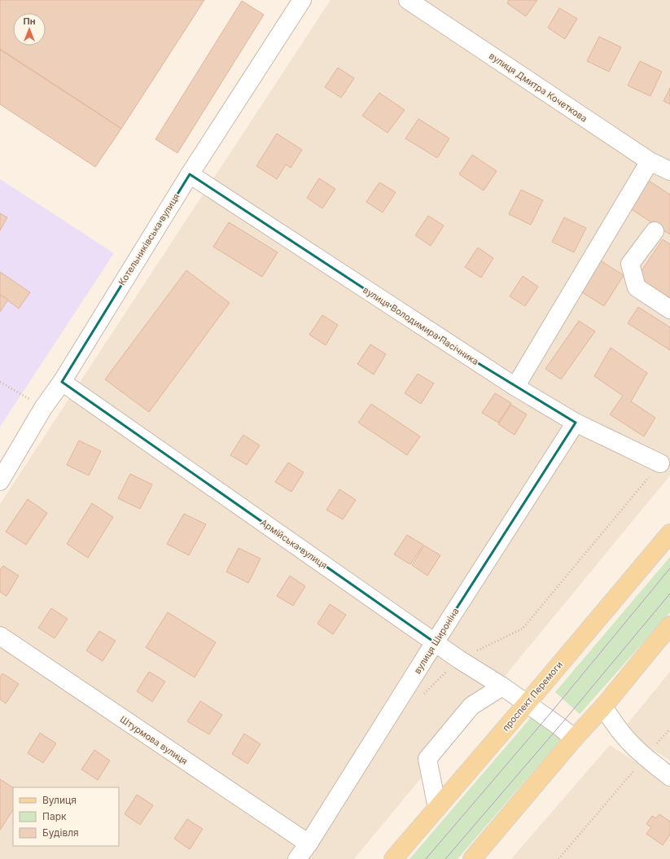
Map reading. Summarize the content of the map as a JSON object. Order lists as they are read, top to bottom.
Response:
{
  "streets": {
    "main road": ["проспект Перемоги"],
    "street": [
      "вулиця Дмитра Кочеткова",
      "Котельниківська вулиця",
      "вулиця Володимира Пасічника",
      "Армійська вулиця",
      "вулиця Широніна",
      "Штурмова вулиця"
    ]
  },
  "crossings": [
    ["Котельниківська вулиця", "вулиця Володимира Пасічника"],
    ["Котельниківська вулиця", "Армійська вулиця"],
    ["вулиця Володимира Пасічника", "вулиця Широніна"],
    ["Армійська вулиця", "вулиця Широніна"],
    ["Армійська вулиця", "проспект Перемоги"],
    ["вулиця Широніна", "Штурмова вулиця"]
  ],
  "legend": ["Вулиця", "Парк", "Будівля"],
  "north": "top"
}
